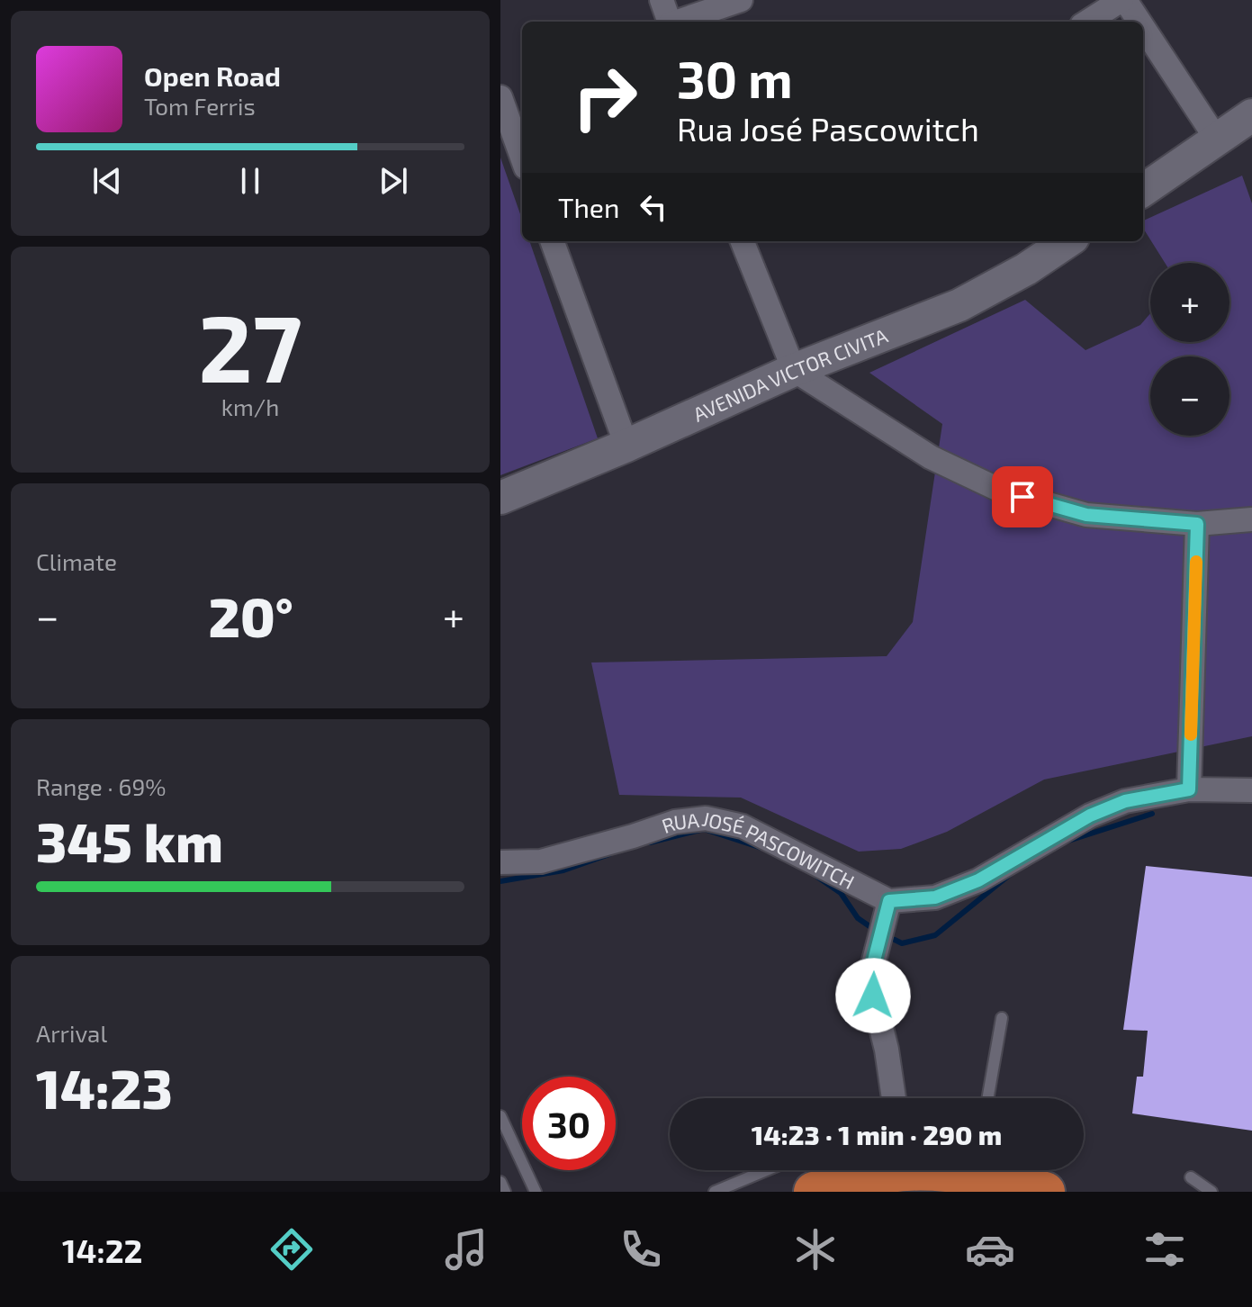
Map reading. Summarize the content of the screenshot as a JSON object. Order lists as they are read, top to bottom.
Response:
{
  "streets": {
    "main road": ["AVENIDA VICTOR CIVITA"],
    "street": ["RUA JOSÉ PASCOWITCH"]
  },
  "page": {
    "turn": ["30 m", "Rua José Pascowitch"],
    "song": ["Open Road", "Tom Ferris"],
    "then": "Then",
    "tile": [
      ["27", "km/h"],
      "Climate",
      ["Range · 69%", "345 km"],
      ["Arrival", "14:23"]
    ],
    "map_buttons": ["+", "−"],
    "heat": ["−", "20°", "+"],
    "limit": "30",
    "trip": "14:23 · 1 min · 290 m",
    "tabs": "14:22"
  }
}
